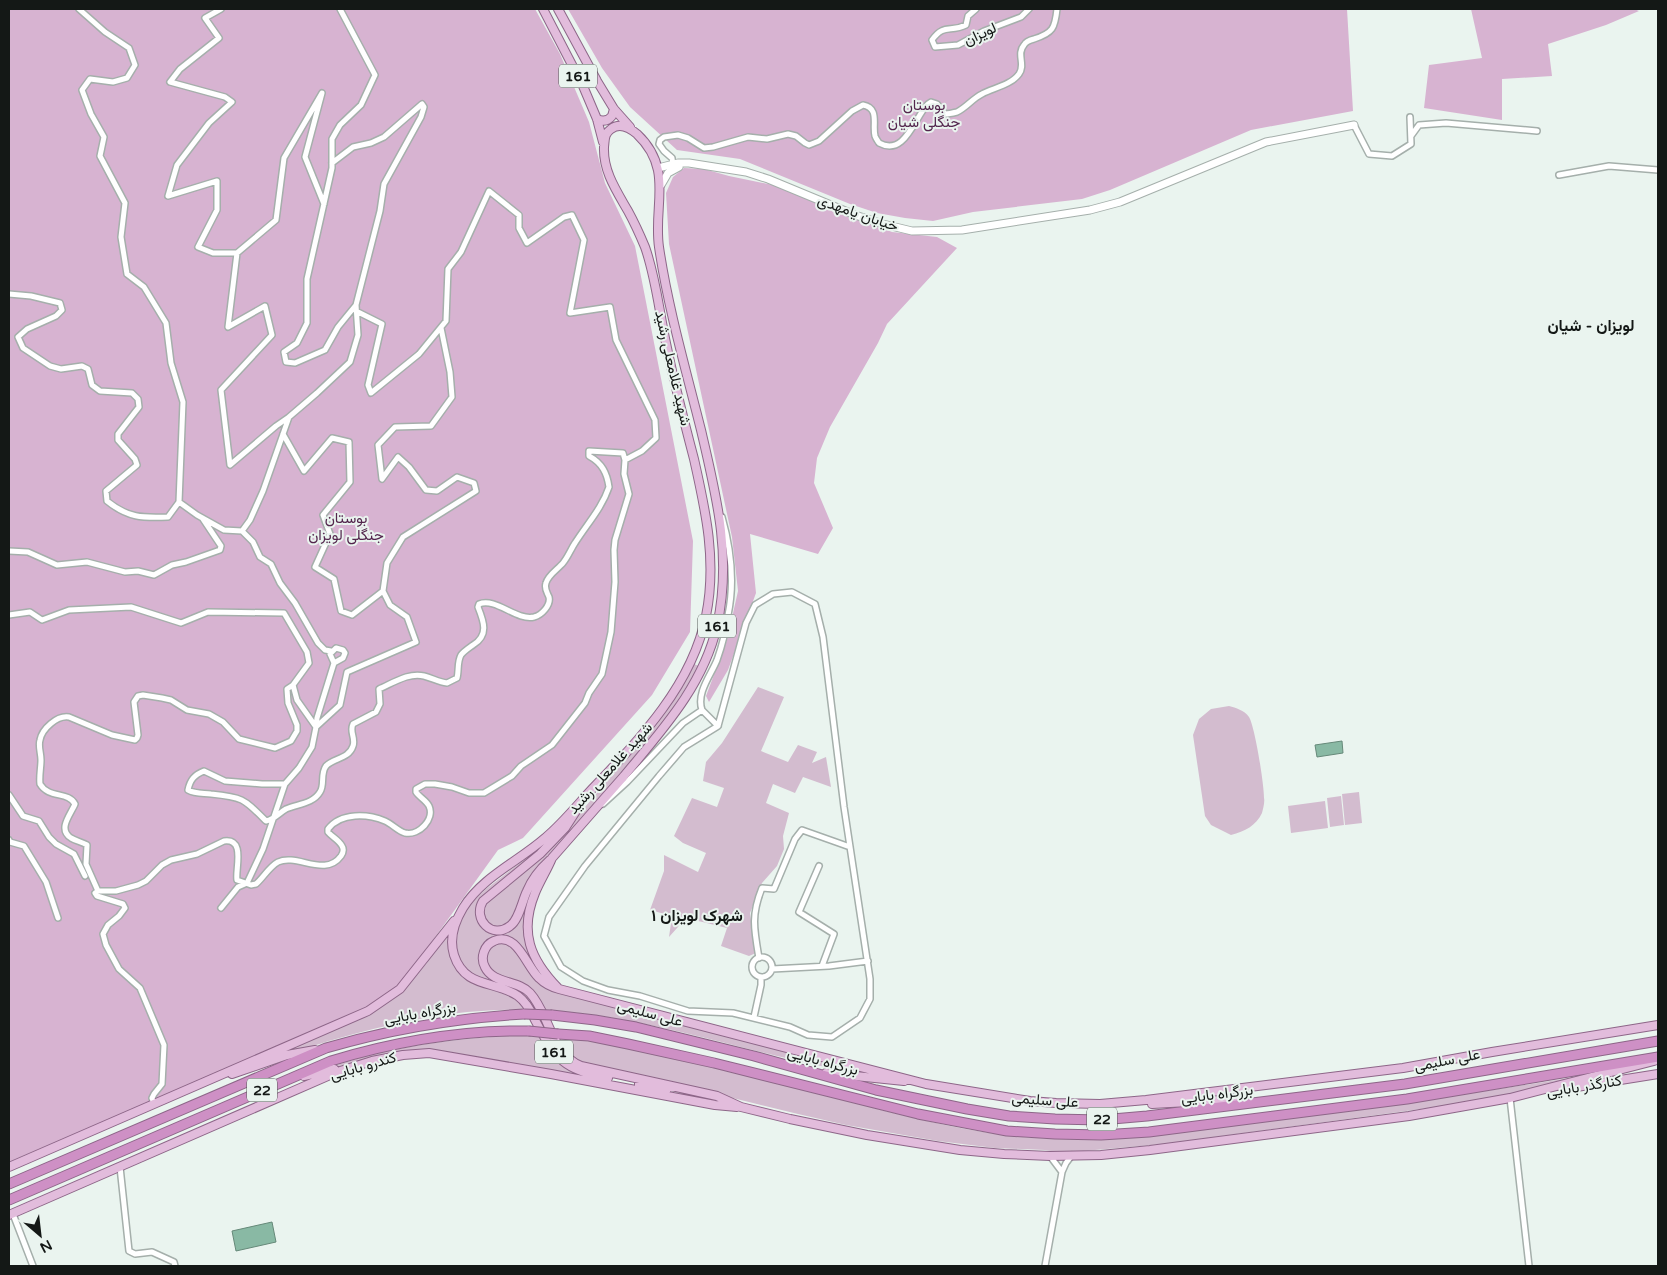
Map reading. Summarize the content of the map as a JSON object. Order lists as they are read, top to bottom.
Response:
{
  "streets": {
    "highway": ["بزرگراه بابایی", "22"],
    "main road": [
      "161",
      "خیابان یامهدی",
      "شهید غلامعلی رشید",
      "علی سلیمی",
      "کندرو بابایی",
      "کنارگذر بابایی"
    ],
    "street": ["لویزان"]
  },
  "crossings": [
    ["161", "شهید غلامعلی رشید"],
    ["خیابان یامهدی", "شهید غلامعلی رشید"],
    ["شهید غلامعلی رشید", "علی سلیمی"],
    ["شهید غلامعلی رشید", "کندرو بابایی"],
    ["علی سلیمی", "کندرو بابایی"]
  ],
  "districts": ["لویزان - شیان", "شهرک لویزان ۱"],
  "parks": ["بوستان جنگلی شیان", "بوستان جنگلی لویزان"],
  "north": "bottom right"
}
